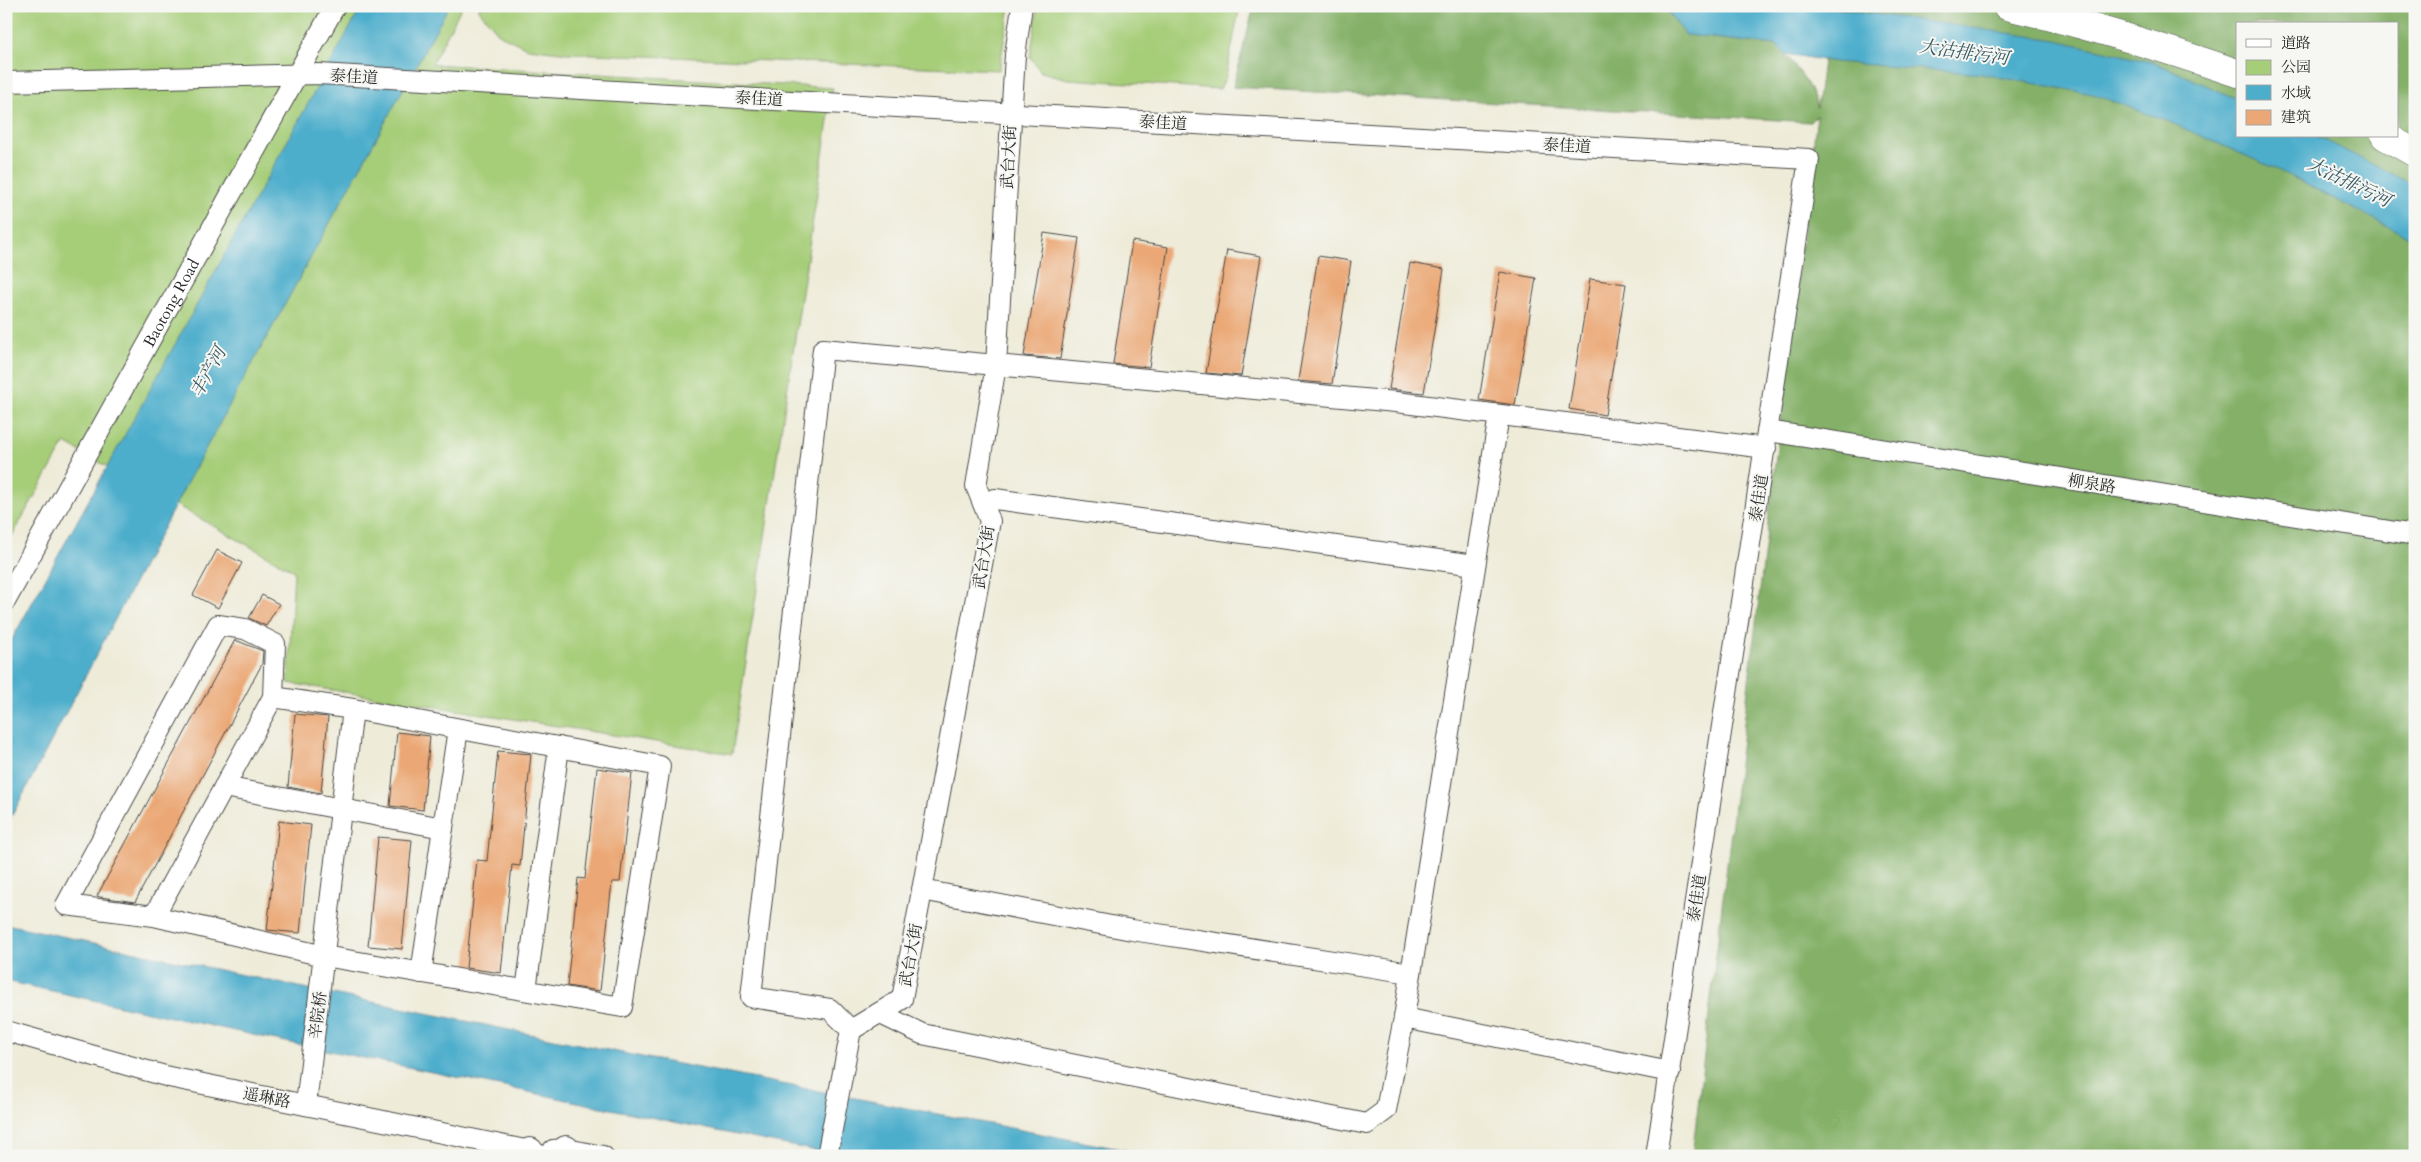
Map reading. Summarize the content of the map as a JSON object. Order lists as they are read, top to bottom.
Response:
{
  "streets": {
    "street": [
      "泰佳道",
      "武台大街",
      "Baotong Road",
      "柳泉路",
      "辛院桥",
      "遥琳路"
    ]
  },
  "crossings": [
    ["泰佳道", "武台大街"],
    ["泰佳道", "Baotong Road"],
    ["泰佳道", "柳泉路"],
    ["武台大街", "柳泉路"],
    ["辛院桥", "遥琳路"]
  ],
  "water": ["大沽排污河", "丰产河"],
  "legend": [
    "道路",
    "公园",
    "水域",
    "建筑"
  ]
}
